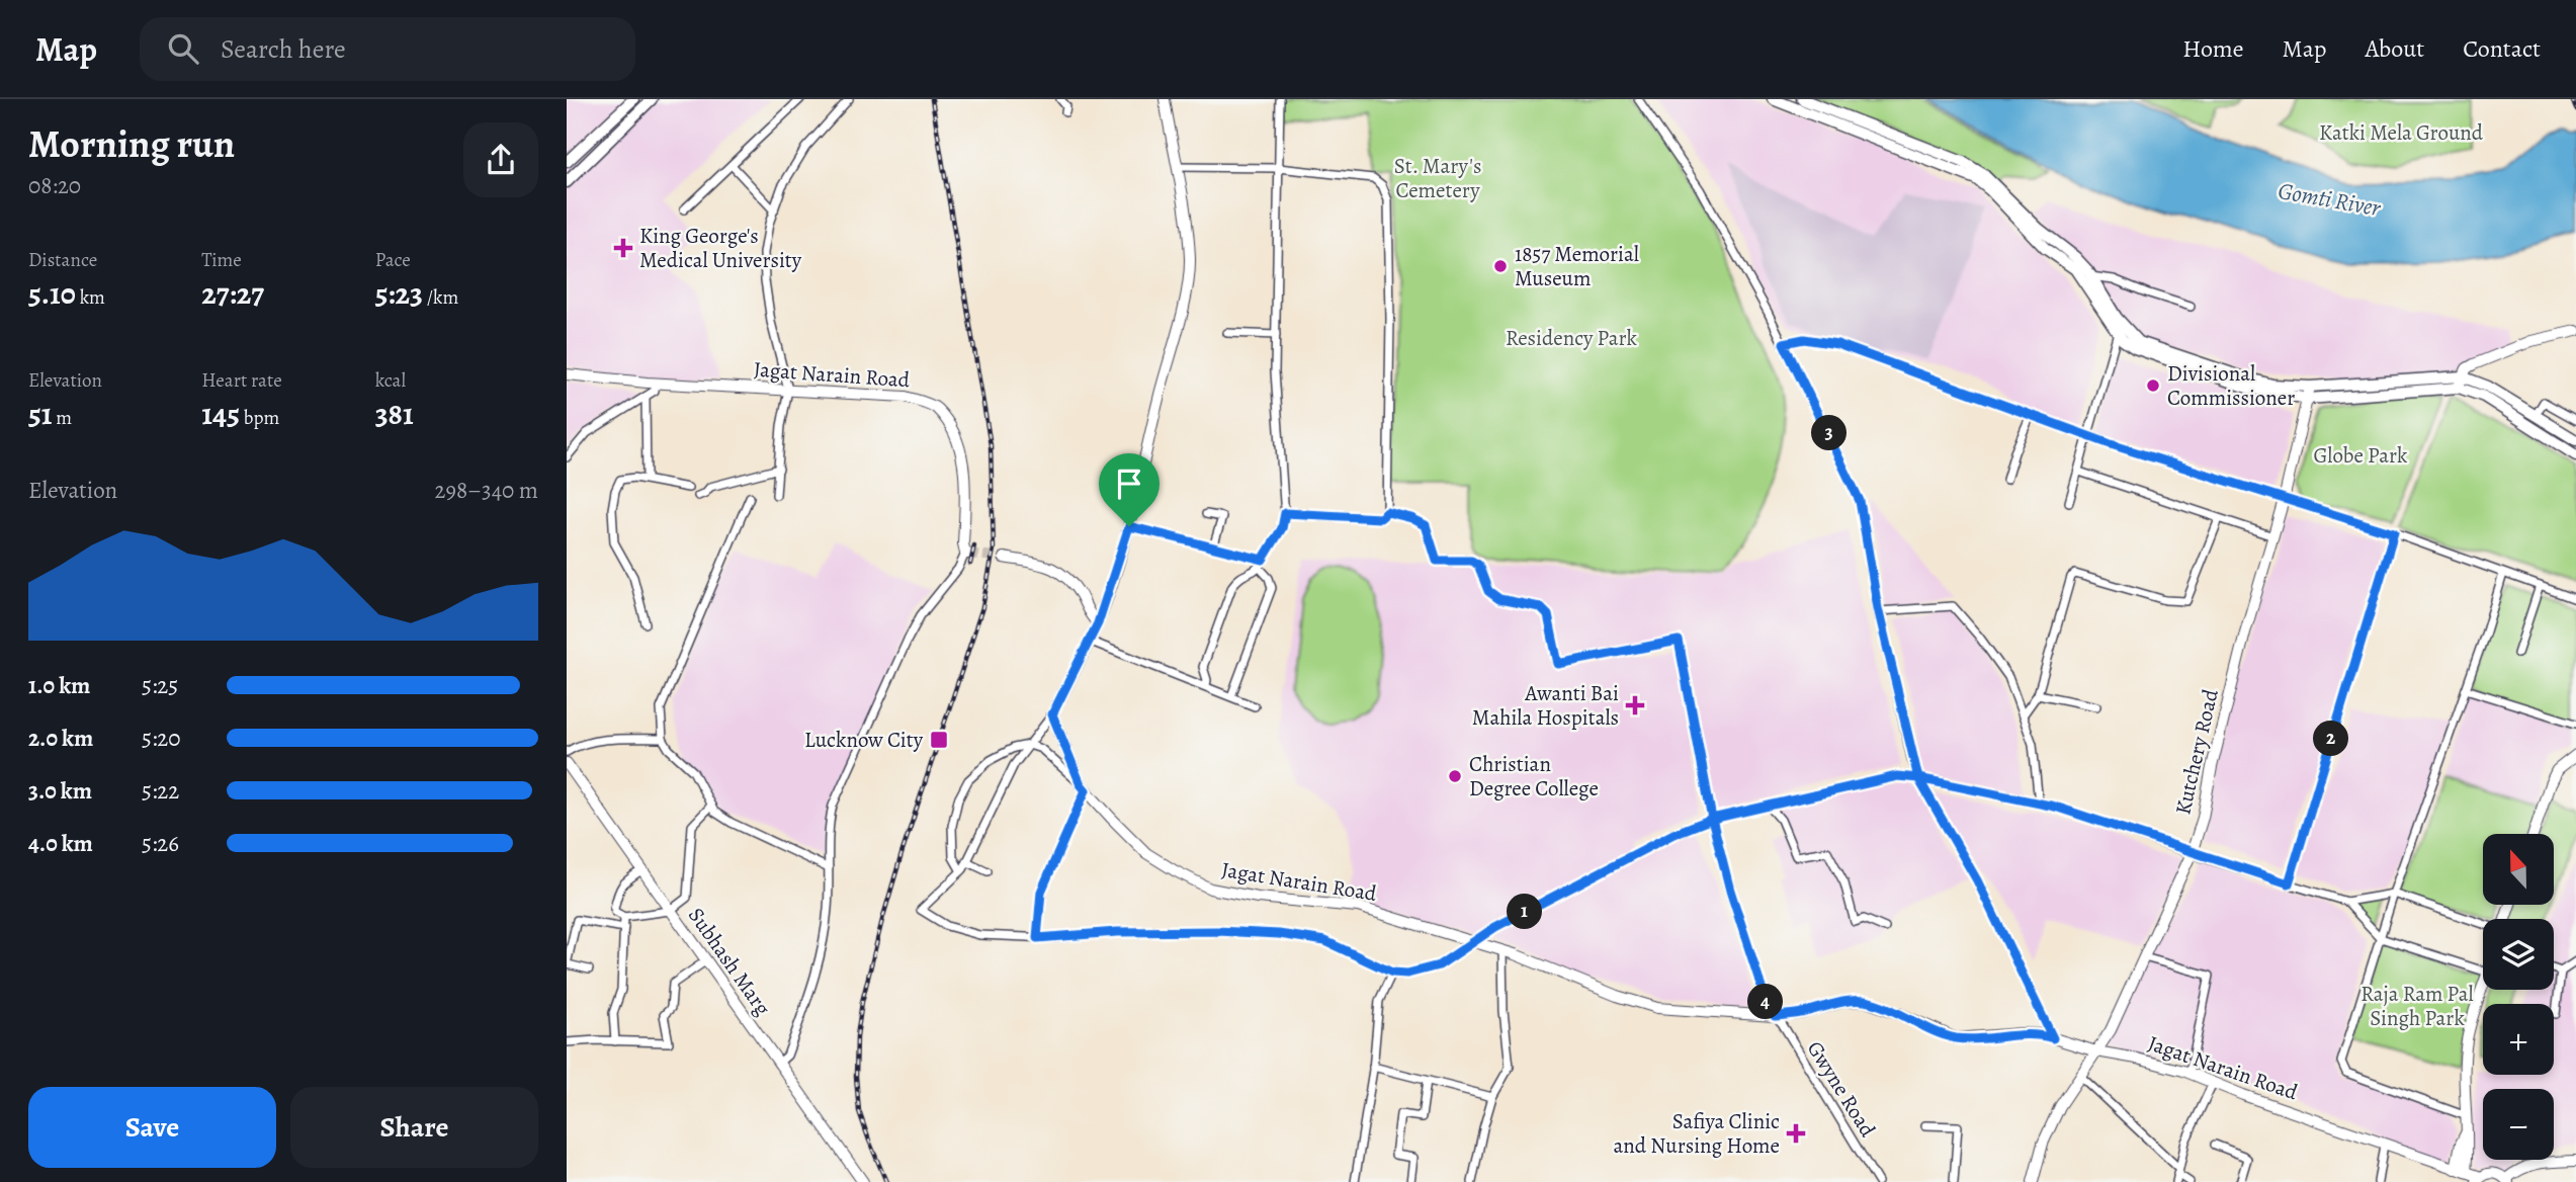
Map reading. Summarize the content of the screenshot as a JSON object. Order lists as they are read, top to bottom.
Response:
{
  "streets": {
    "street": [
      "Jagat Narain Road",
      "Kutchery Road",
      "Subhash Marg",
      "Gwyne Road"
    ]
  },
  "crossings": [
    ["Jagat Narain Road", "Kutchery Road"],
    ["Jagat Narain Road", "Gwyne Road"]
  ],
  "water": ["Gomti River"],
  "parks": [
    "Katki Mela Ground",
    "St. Mary's Cemetery",
    "Residency Park",
    "Globe Park",
    "Raja Ram Pal Singh Park"
  ],
  "places": {
    "health": ["King George's Medical University", "Awanti Bai Mahila Hospitals", "Safiya Clinic and Nursing Home"],
    "other": ["1857 Memorial Museum", "Divisional Commissioner", "Christian Degree College"],
    "transit": ["Lucknow City"]
  },
  "north": "top",
  "page": {
    "header": "Map",
    "search": "Search here",
    "nav": [
      "Home",
      "Map",
      "About",
      "Contact"
    ],
    "heading": ["Morning run", "08:20"],
    "stats": [
      ["Distance", "5.10 km"],
      ["Time", "27:27"],
      ["Pace", "5:23 /km"],
      ["Elevation", "51 m"],
      ["Heart rate", "145 bpm"],
      ["kcal", "381"]
    ],
    "pins": [
      "3",
      "2",
      "1",
      "4"
    ],
    "chart": ["Elevation", "298–340 m"],
    "list": [
      {
        "name": "1.0 km",
        "note": "5:25"
      },
      {
        "name": "2.0 km",
        "note": "5:20"
      },
      {
        "name": "3.0 km",
        "note": "5:22"
      },
      {
        "name": "4.0 km",
        "note": "5:26"
      }
    ],
    "map_buttons": ["+", "−"],
    "buttons": ["Save", "Share"]
  }
}
